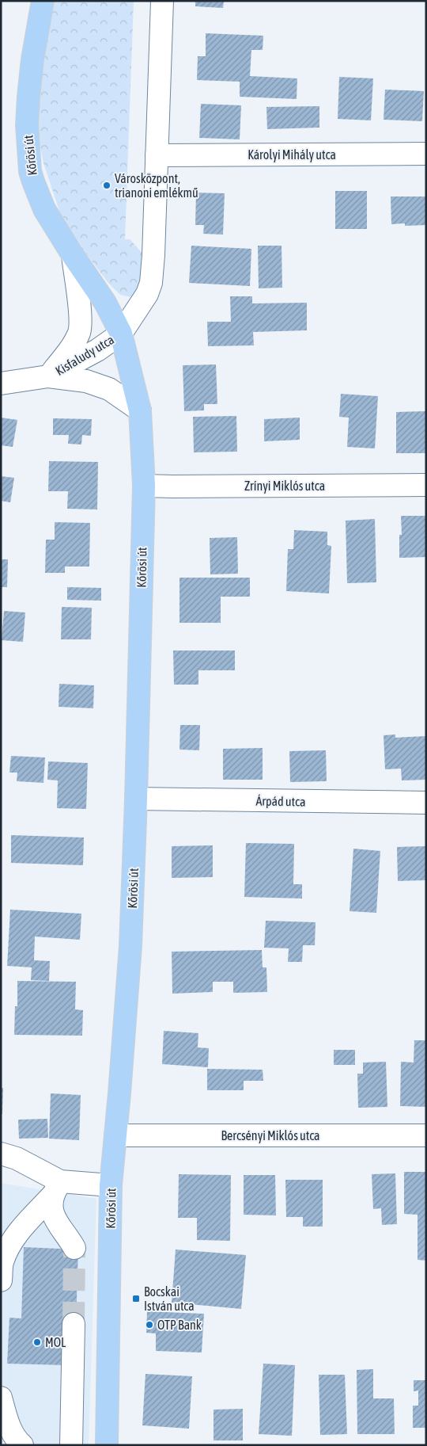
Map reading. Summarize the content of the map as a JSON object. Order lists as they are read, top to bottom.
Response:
{
  "streets": {
    "main road": ["Kőrösi út"],
    "street": [
      "Károlyi Mihály utca",
      "Kisfaludy utca",
      "Zrínyi Miklós utca",
      "Árpád utca",
      "Bercsényi Miklós utca"
    ]
  },
  "crossings": [
    ["Kőrösi út", "Kisfaludy utca"],
    ["Kőrösi út", "Zrínyi Miklós utca"],
    ["Kőrösi út", "Árpád utca"],
    ["Kőrösi út", "Bercsényi Miklós utca"]
  ],
  "places": {
    "other": ["Városközpont, trianoni emlékmű", "OTP Bank", "MOL"],
    "transit": ["Bocskai István utca"]
  }
}
